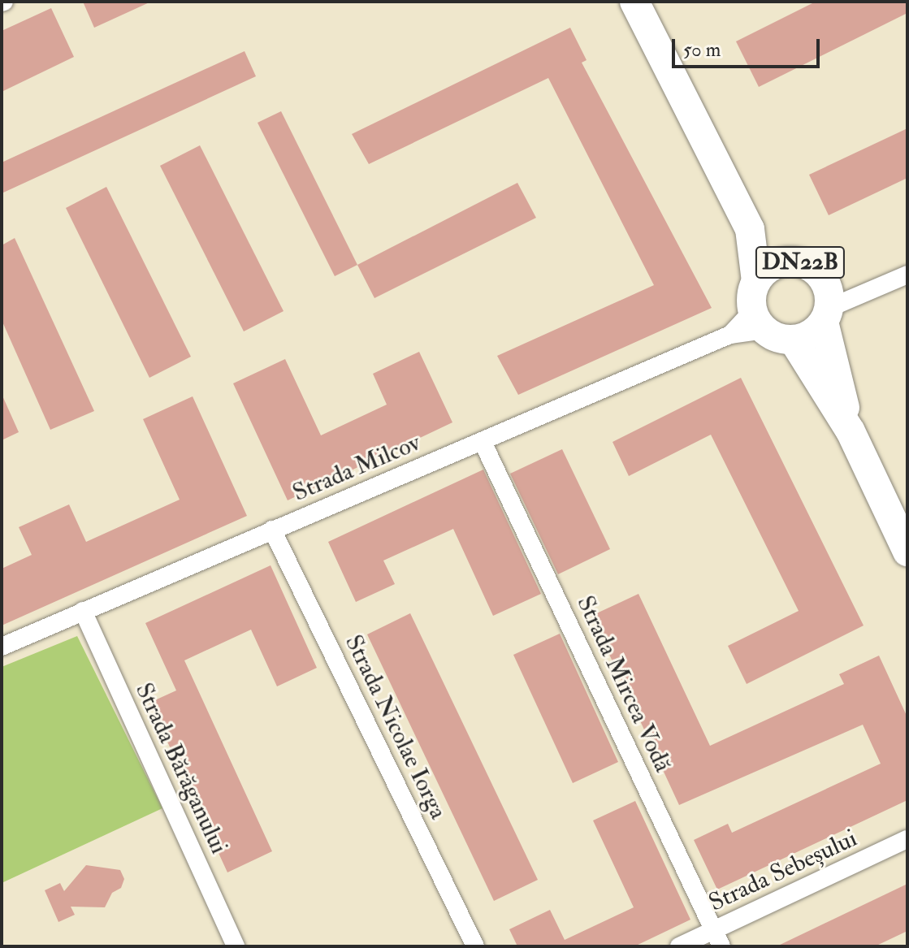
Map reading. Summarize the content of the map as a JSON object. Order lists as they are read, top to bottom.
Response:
{
  "streets": {
    "main road": ["DN22B"],
    "street": [
      "Strada Milcov",
      "Strada Mircea Vodă",
      "Strada Nicolae Iorga",
      "Strada Bărăganului",
      "Strada Sebeșului"
    ]
  },
  "crossings": [
    ["DN22B", "Strada Milcov"],
    ["Strada Milcov", "Strada Mircea Vodă"],
    ["Strada Milcov", "Strada Nicolae Iorga"],
    ["Strada Milcov", "Strada Bărăganului"],
    ["Strada Mircea Vodă", "Strada Sebeșului"]
  ],
  "scale_bar": "50 m"
}
